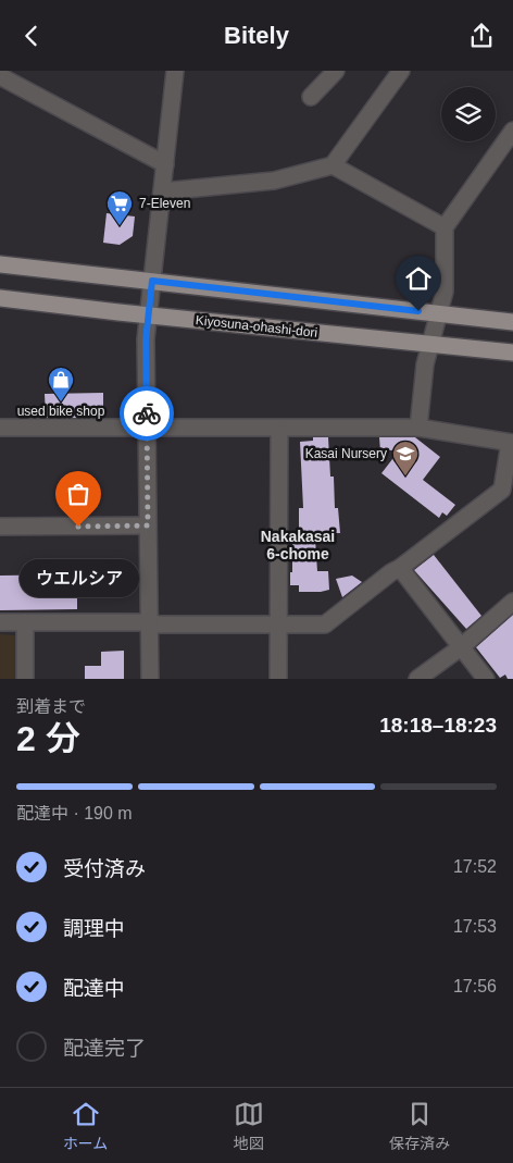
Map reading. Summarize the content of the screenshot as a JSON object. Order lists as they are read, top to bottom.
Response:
{
  "streets": {
    "main road": ["Kiyosuna-ohashi-dori"]
  },
  "districts": ["Nakakasai 6-chome"],
  "places": {
    "supermarket": ["7-Eleven"],
    "shop": ["used bike shop"],
    "school or university": ["Kasai Nursery"],
    "other": ["ウエルシア"]
  },
  "page": {
    "header": "Bitely",
    "bubble": "ウエルシア",
    "heading": ["2 分", "到着まで", "18:18–18:23"],
    "bar": "配達中 · 190 m",
    "list": [
      ["受付済み", "17:52"],
      ["調理中", "17:53"],
      ["配達中", "17:56"],
      "配達完了"
    ],
    "tabs": ["ホーム", "地図", "保存済み"]
  }
}
